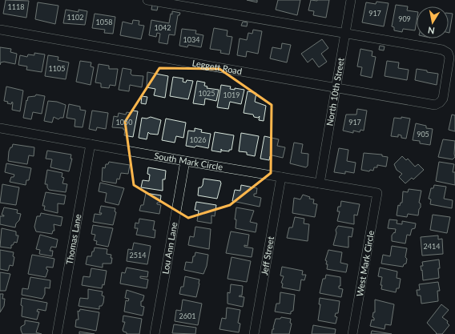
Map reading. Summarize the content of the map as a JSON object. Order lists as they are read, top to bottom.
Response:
{
  "streets": {
    "street": [
      "Leggett Road",
      "North 10th Street",
      "South Mark Circle",
      "Thomas Lane",
      "Lou Ann Lane",
      "Jeff Street",
      "West Mark Circle"
    ]
  },
  "crossings": [
    ["Leggett Road", "North 10th Street"],
    ["North 10th Street", "South Mark Circle"],
    ["South Mark Circle", "Thomas Lane"],
    ["South Mark Circle", "Lou Ann Lane"],
    ["South Mark Circle", "Jeff Street"],
    ["South Mark Circle", "West Mark Circle"]
  ],
  "house_numbers": [
    "1118",
    "917",
    "1102",
    "909",
    "1058",
    "1042",
    "1034",
    "1105",
    "1025",
    "1019",
    "1050",
    "917",
    "905",
    "1026",
    "2414",
    "2514",
    "2601"
  ],
  "north": "bottom"
}
